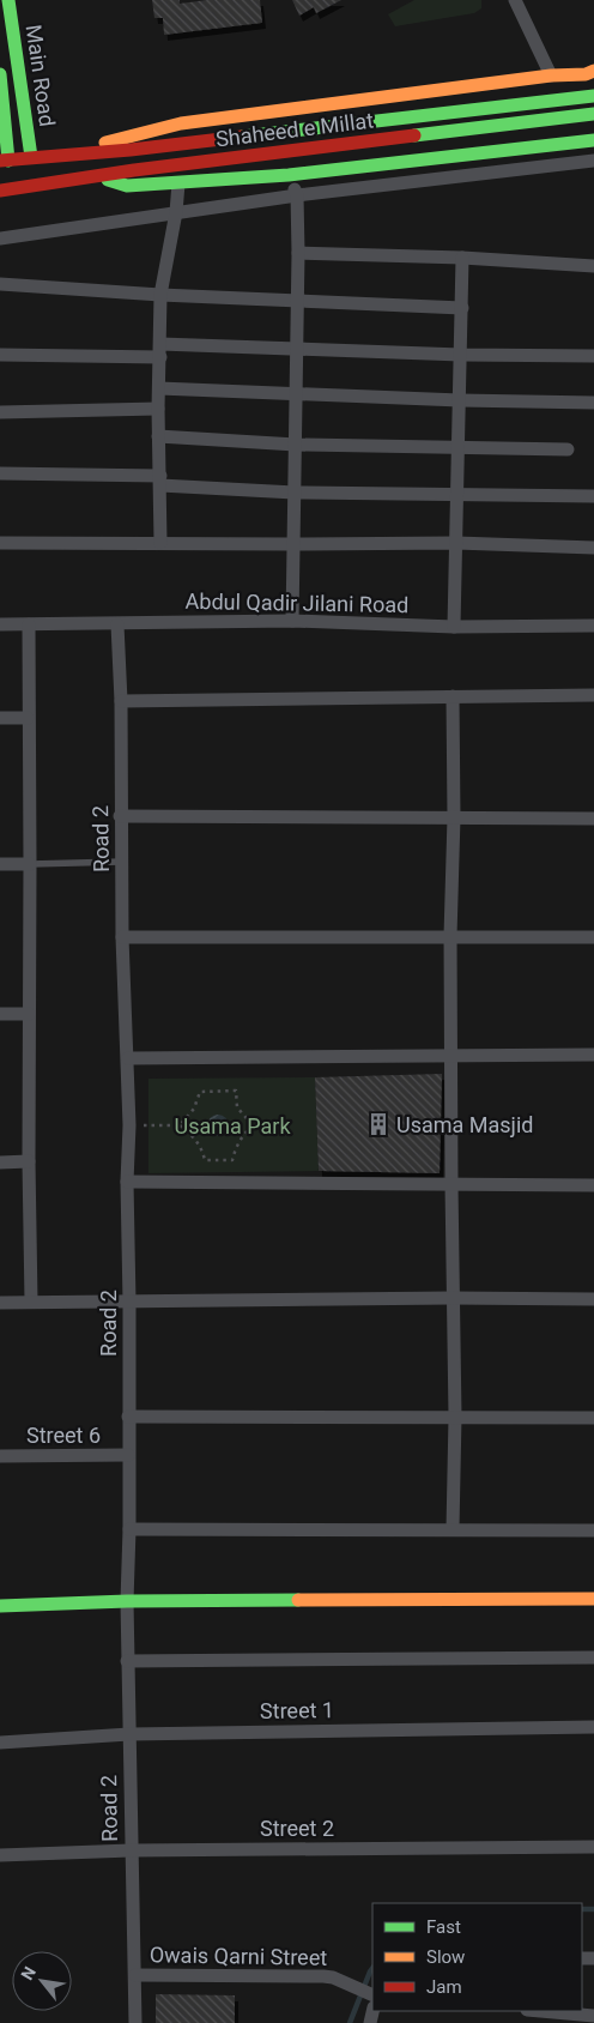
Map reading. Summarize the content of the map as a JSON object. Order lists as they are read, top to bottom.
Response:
{
  "streets": {
    "main road": ["Main Road", "Shaheed e Millat"],
    "street": [
      "Abdul Qadir Jilani Road",
      "Road 2",
      "Street 6",
      "Street 1",
      "Street 2",
      "Owais Qarni Street"
    ]
  },
  "crossings": [
    ["Main Road", "Shaheed e Millat"],
    ["Abdul Qadir Jilani Road", "Road 2"],
    ["Road 2", "Street 6"],
    ["Road 2", "Street 1"],
    ["Road 2", "Street 2"],
    ["Road 2", "Owais Qarni Street"]
  ],
  "parks": ["Usama Park"],
  "places": {
    "building": ["Usama Masjid"]
  },
  "legend": ["Fast", "Slow", "Jam"],
  "north": "top left"
}
